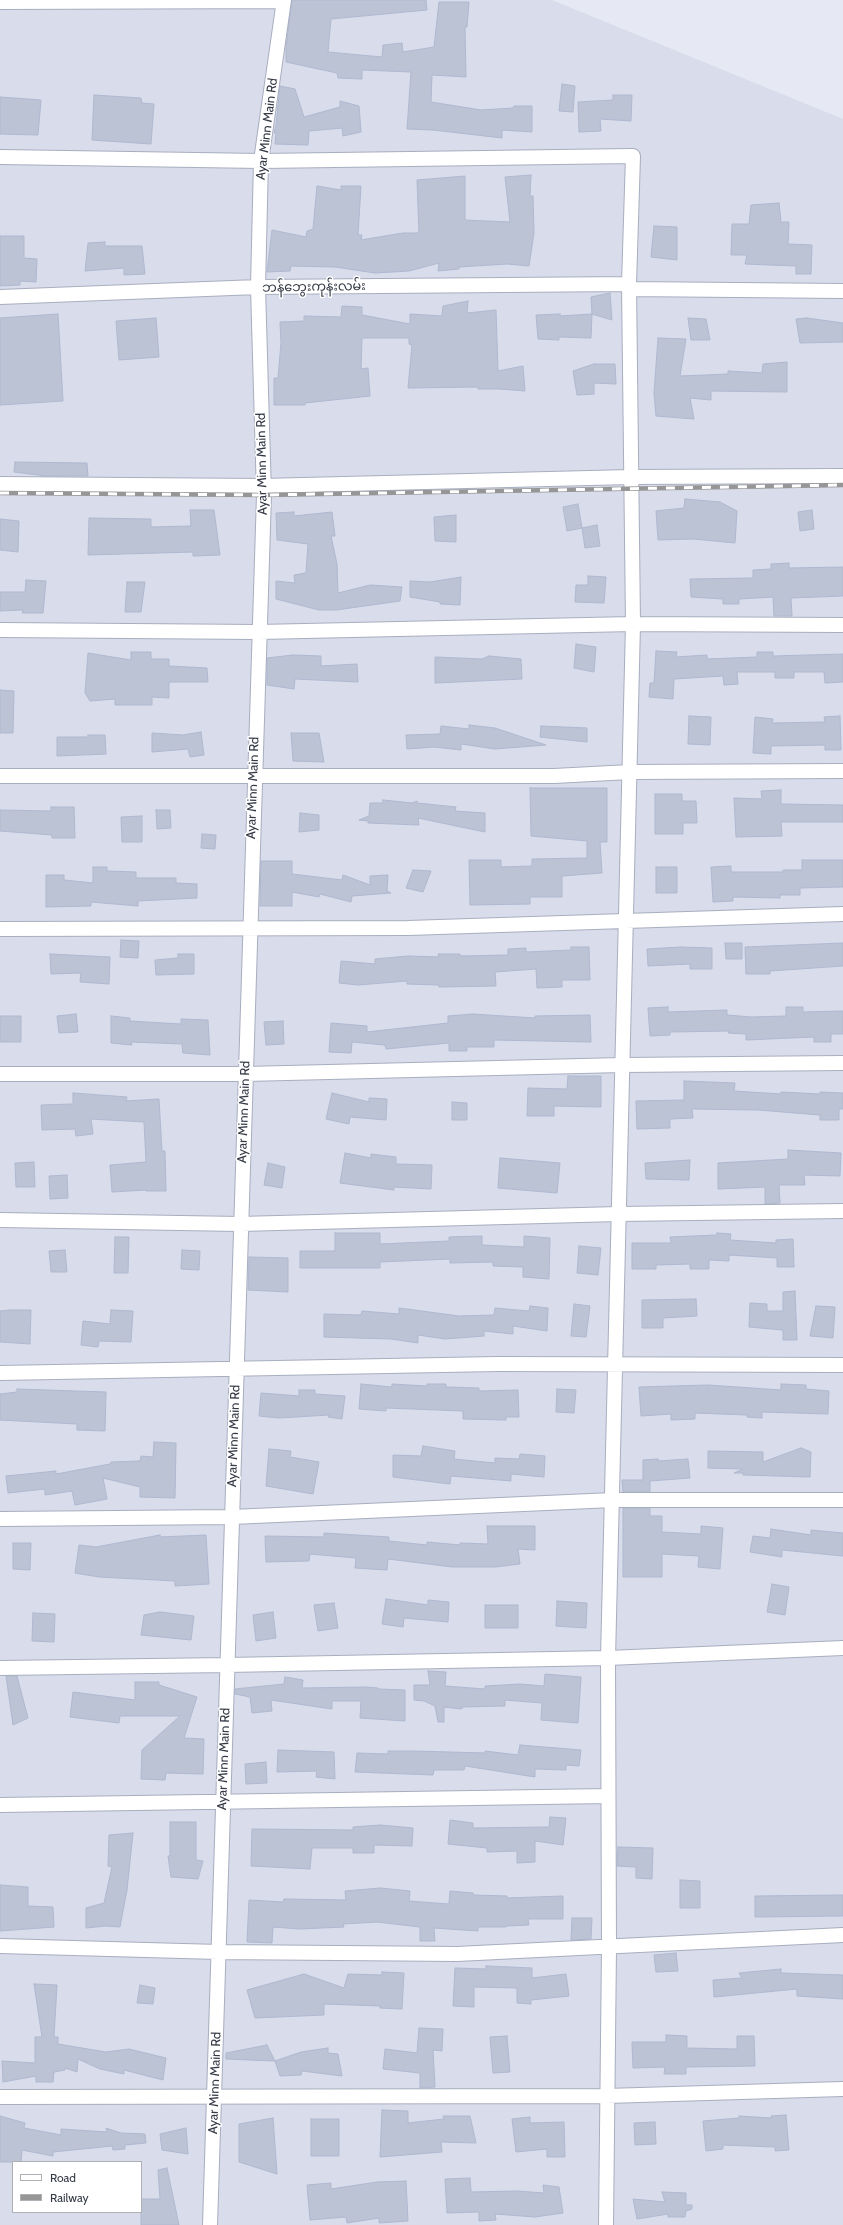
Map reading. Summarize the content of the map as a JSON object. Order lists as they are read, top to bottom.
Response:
{
  "streets": {
    "street": ["Ayar Minn Main Rd", "ဘန်ဘွေးကုန်းလမ်း"]
  },
  "crossings": [
    ["Ayar Minn Main Rd", "ဘန်ဘွေးကုန်းလမ်း"]
  ],
  "legend": ["Road", "Railway"]
}
